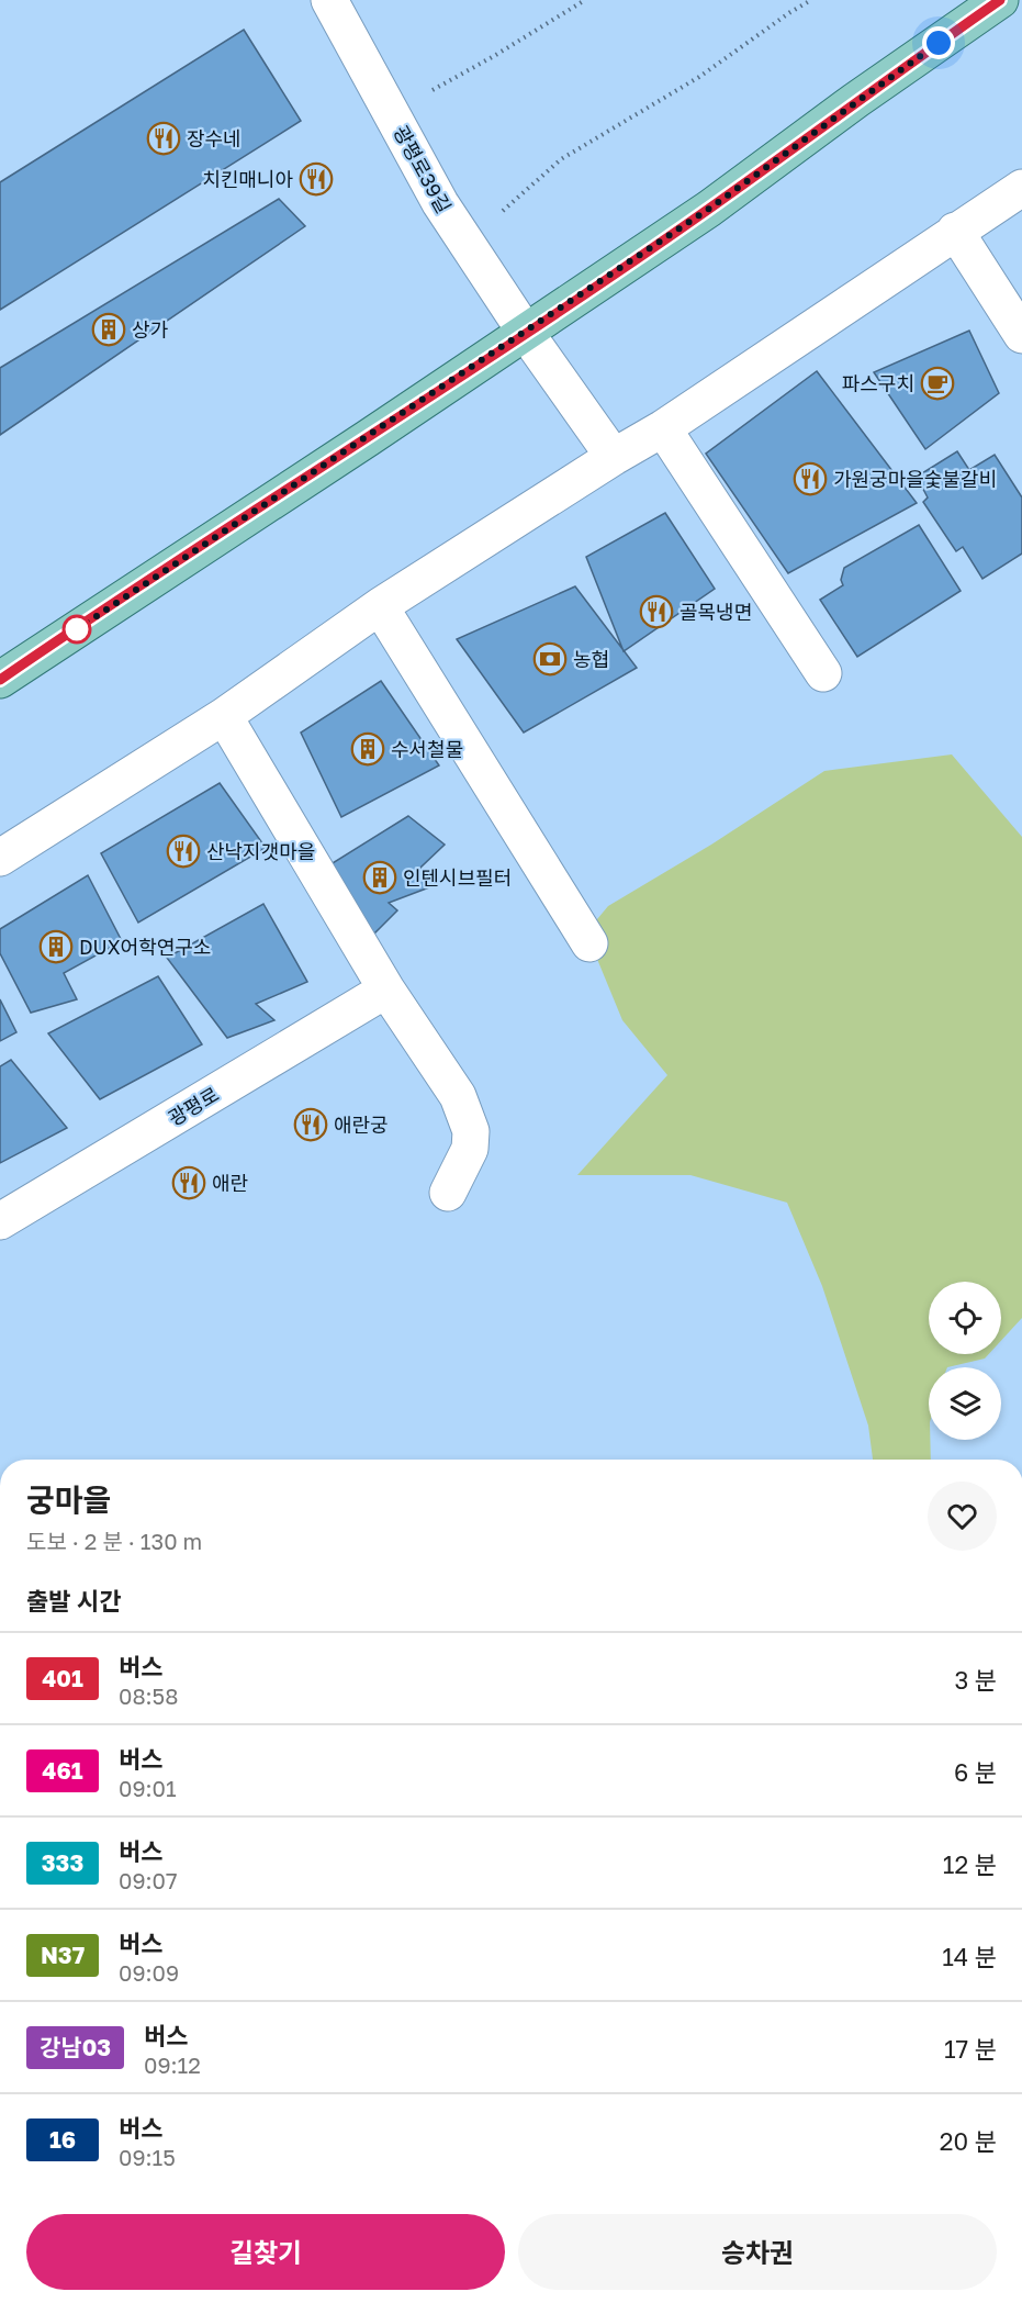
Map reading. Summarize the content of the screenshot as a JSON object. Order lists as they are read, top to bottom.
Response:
{
  "streets": {
    "street": ["광평로39길", "광평로"]
  },
  "places": {
    "restaurant": [
      "장수네",
      "치킨매니아",
      "가원궁마을숯불갈비",
      "골목냉면",
      "산낙지갯마을",
      "애란궁",
      "애란"
    ],
    "building": [
      "상가",
      "수서철물",
      "인텐시브필터",
      "DUX어학연구소"
    ],
    "cafe": ["파스구치"],
    "bank": ["농협"]
  },
  "lines": ["bus line 401"],
  "page": {
    "heading": [
      ["궁마을", "도보 · 2 분 · 130 m"],
      "출발 시간"
    ],
    "list": [
      {
        "mark": "401",
        "name": "버스",
        "note": "08:58",
        "value": "3 분"
      },
      {
        "mark": "461",
        "name": "버스",
        "note": "09:01",
        "value": "6 분"
      },
      {
        "mark": "333",
        "name": "버스",
        "note": "09:07",
        "value": "12 분"
      },
      {
        "mark": "N37",
        "name": "버스",
        "note": "09:09",
        "value": "14 분"
      },
      {
        "mark": "강남03",
        "name": "버스",
        "note": "09:12",
        "value": "17 분"
      },
      {
        "mark": "16",
        "name": "버스",
        "note": "09:15",
        "value": "20 분"
      }
    ],
    "buttons": ["길찾기", "승차권"]
  }
}
